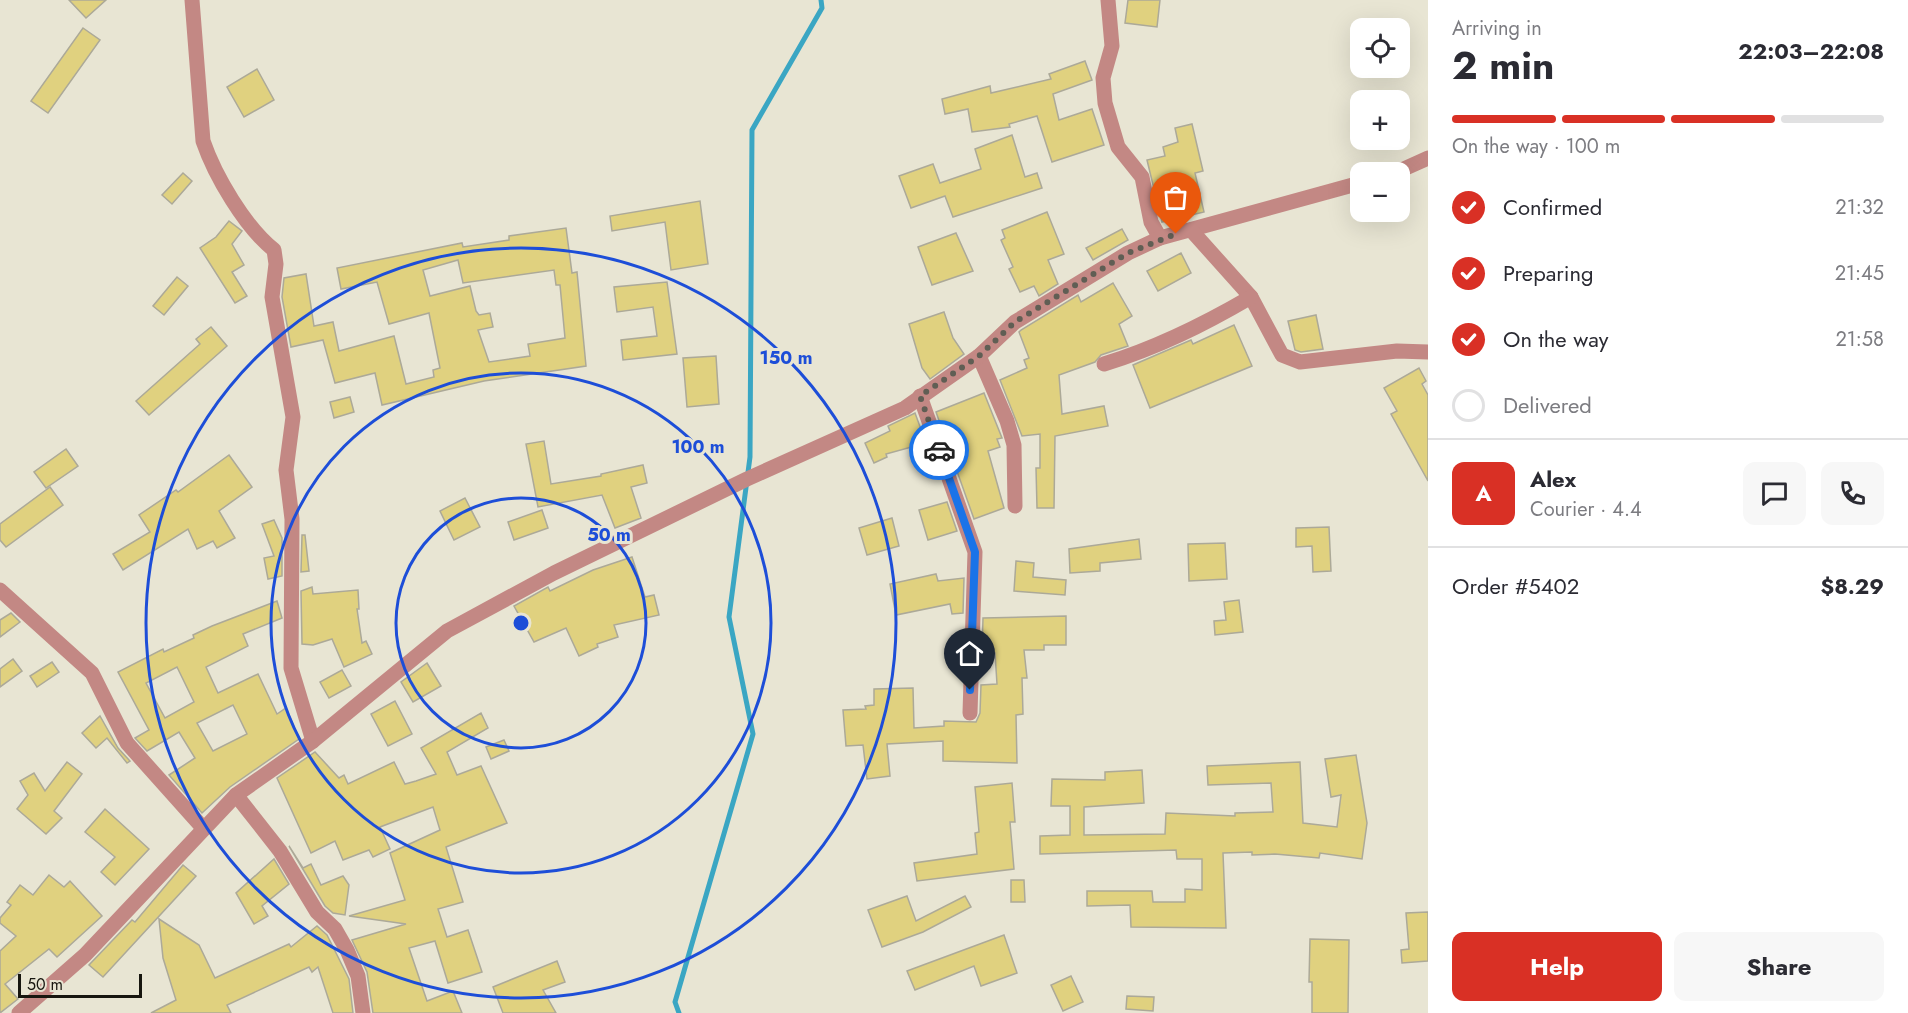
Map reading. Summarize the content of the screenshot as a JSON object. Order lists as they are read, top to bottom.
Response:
{
  "scale_bar": "50 m",
  "page": {
    "heading": ["2 min", "Arriving in", "22:03–22:08"],
    "panel": [
      "Alex",
      "Courier · 4.4",
      "Order #5402",
      "$8.29"
    ],
    "map_buttons": ["+", "−"],
    "bar": "On the way · 100 m",
    "list": [
      ["Confirmed", "21:32"],
      ["Preparing", "21:45"],
      ["On the way", "21:58"],
      "Delivered"
    ],
    "round": "A",
    "buttons": ["Help", "Share"],
    "scale": "50 m"
  },
  "rings": ["150 m", "100 m", "50 m"]
}
